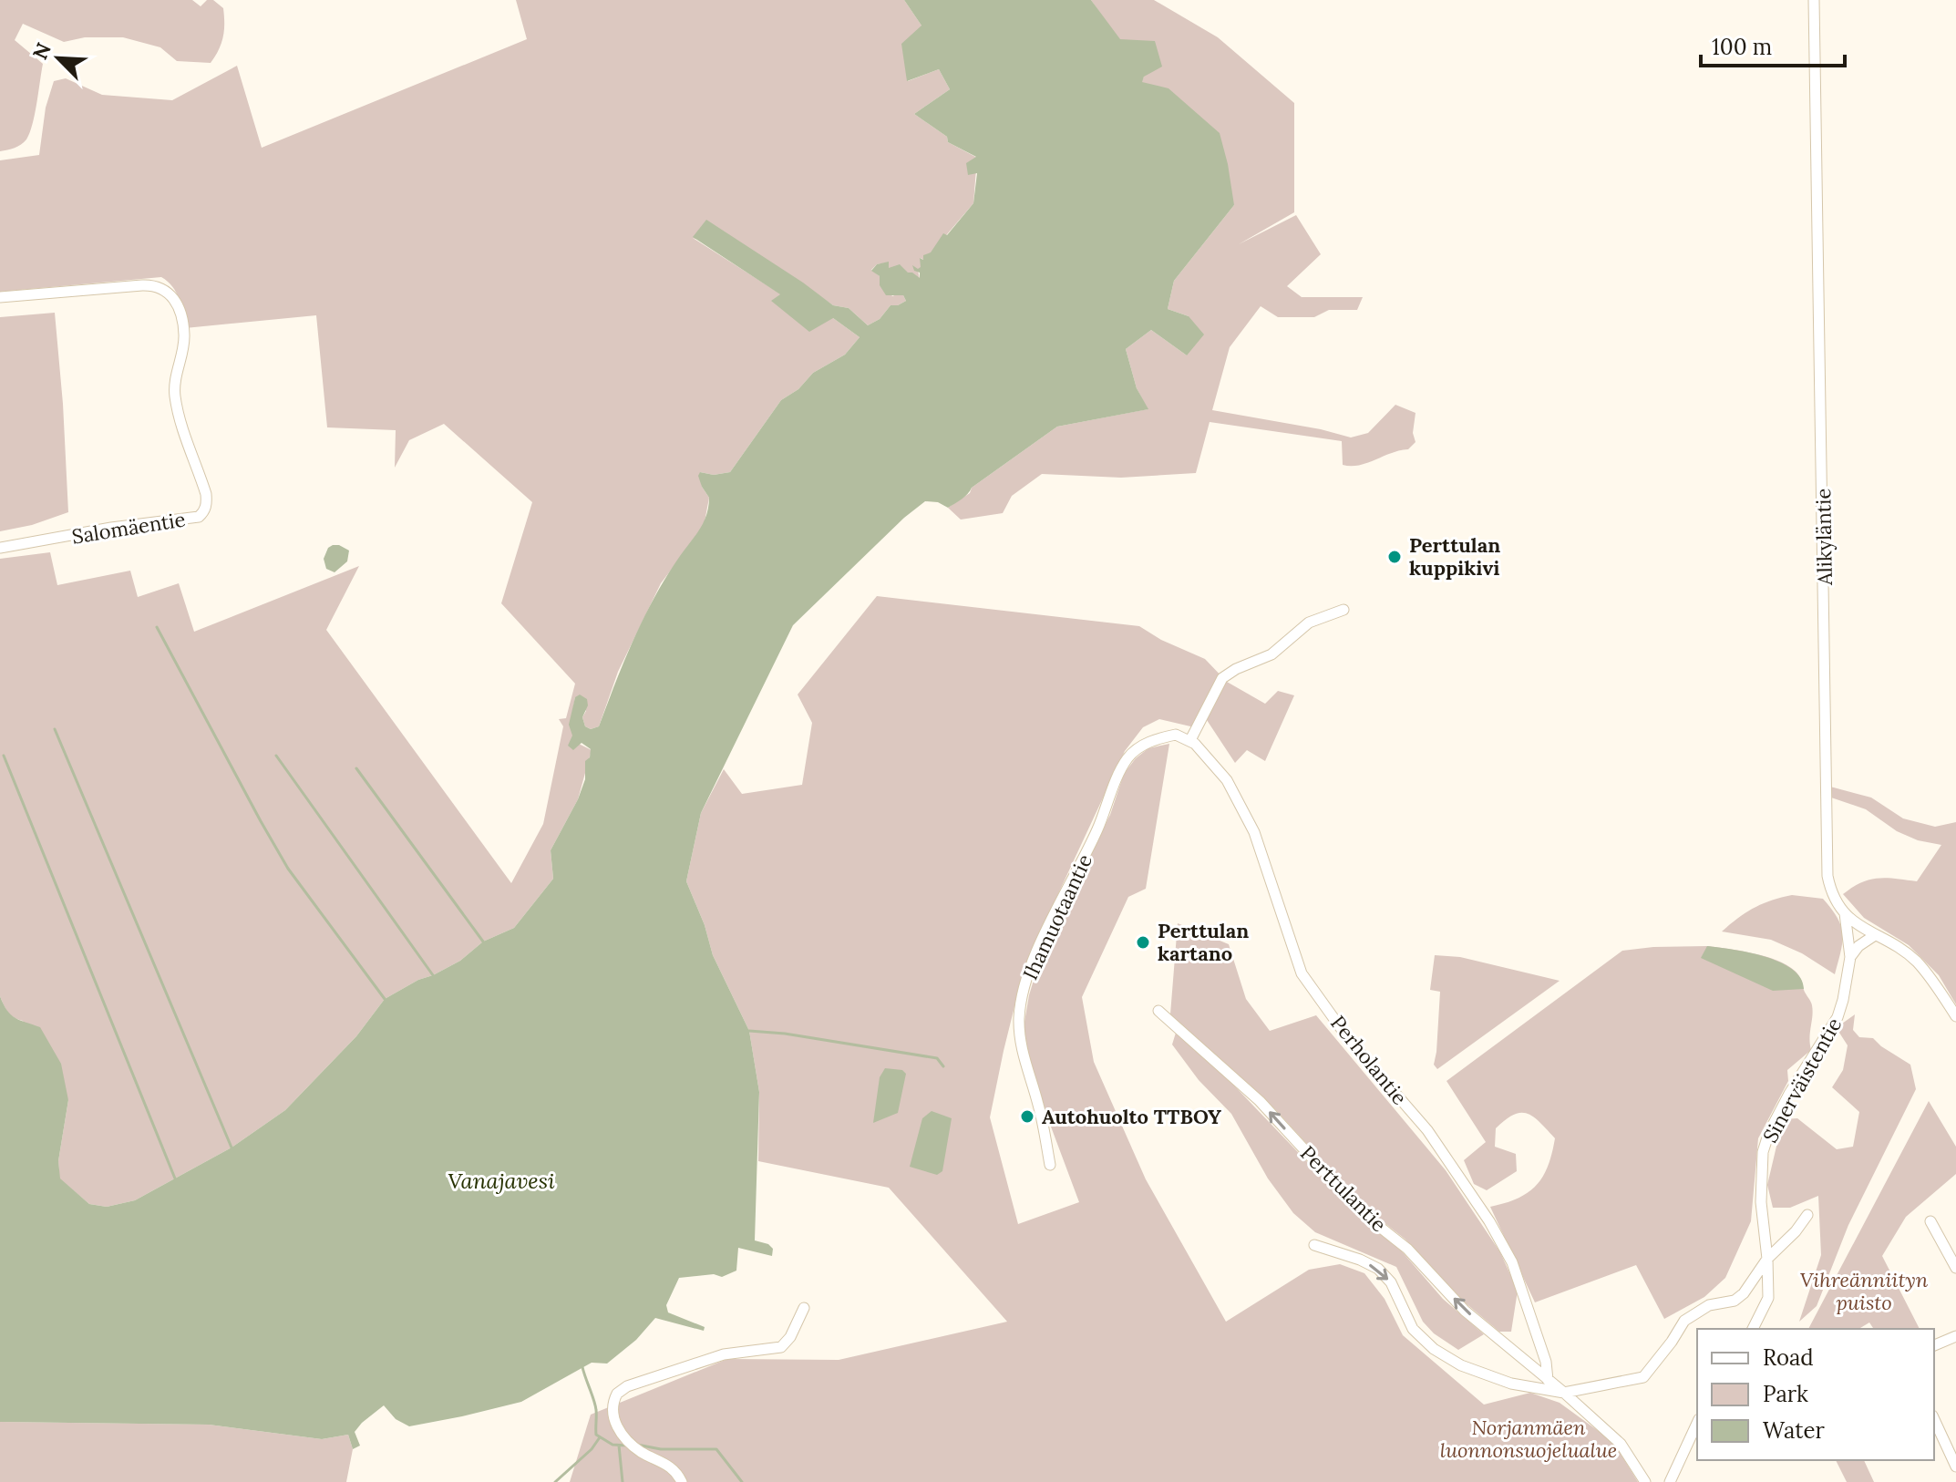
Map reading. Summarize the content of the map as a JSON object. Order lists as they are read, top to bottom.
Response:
{
  "streets": {
    "street": [
      "Salomäentie",
      "Alikyläntie",
      "Ihamuotaantie",
      "Perholantie",
      "Sinerväistentie",
      "Perttulantie"
    ]
  },
  "crossings": [
    ["Alikyläntie", "Sinerväistentie"],
    ["Ihamuotaantie", "Perholantie"],
    ["Perholantie", "Perttulantie"]
  ],
  "water": ["Vanajavesi"],
  "parks": ["Vihreänniityn puisto", "Norjanmäen luonnonsuojelualue"],
  "places": ["Perttulan kuppikivi", "Perttulan kartano", "Autohuolto TTBOY"],
  "legend": ["Road", "Park", "Water"],
  "scale_bar": "100 m",
  "north": "top left"
}
